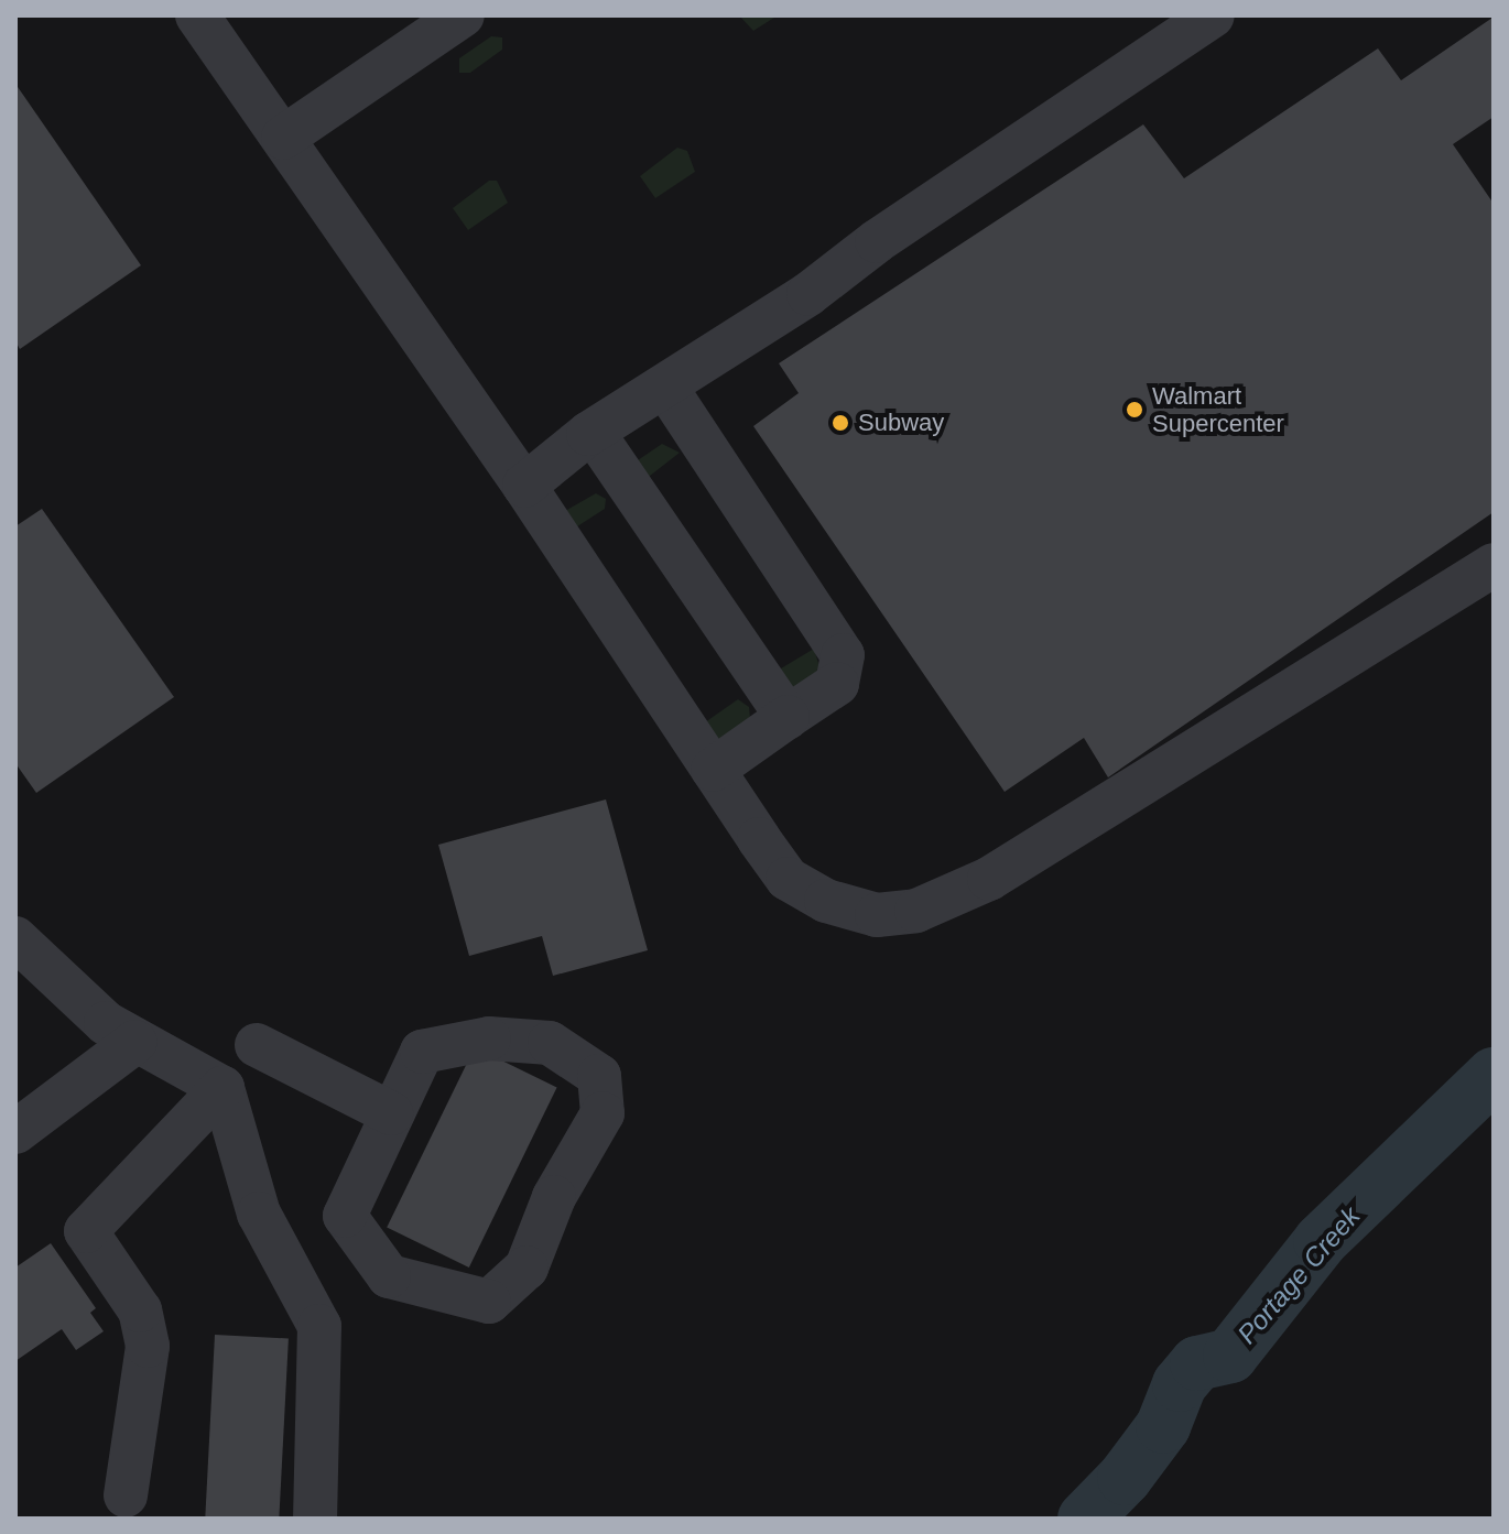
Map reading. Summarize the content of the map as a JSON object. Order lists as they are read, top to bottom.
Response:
{
  "water": ["Portage Creek"],
  "places": ["Walmart Supercenter", "Subway"]
}
